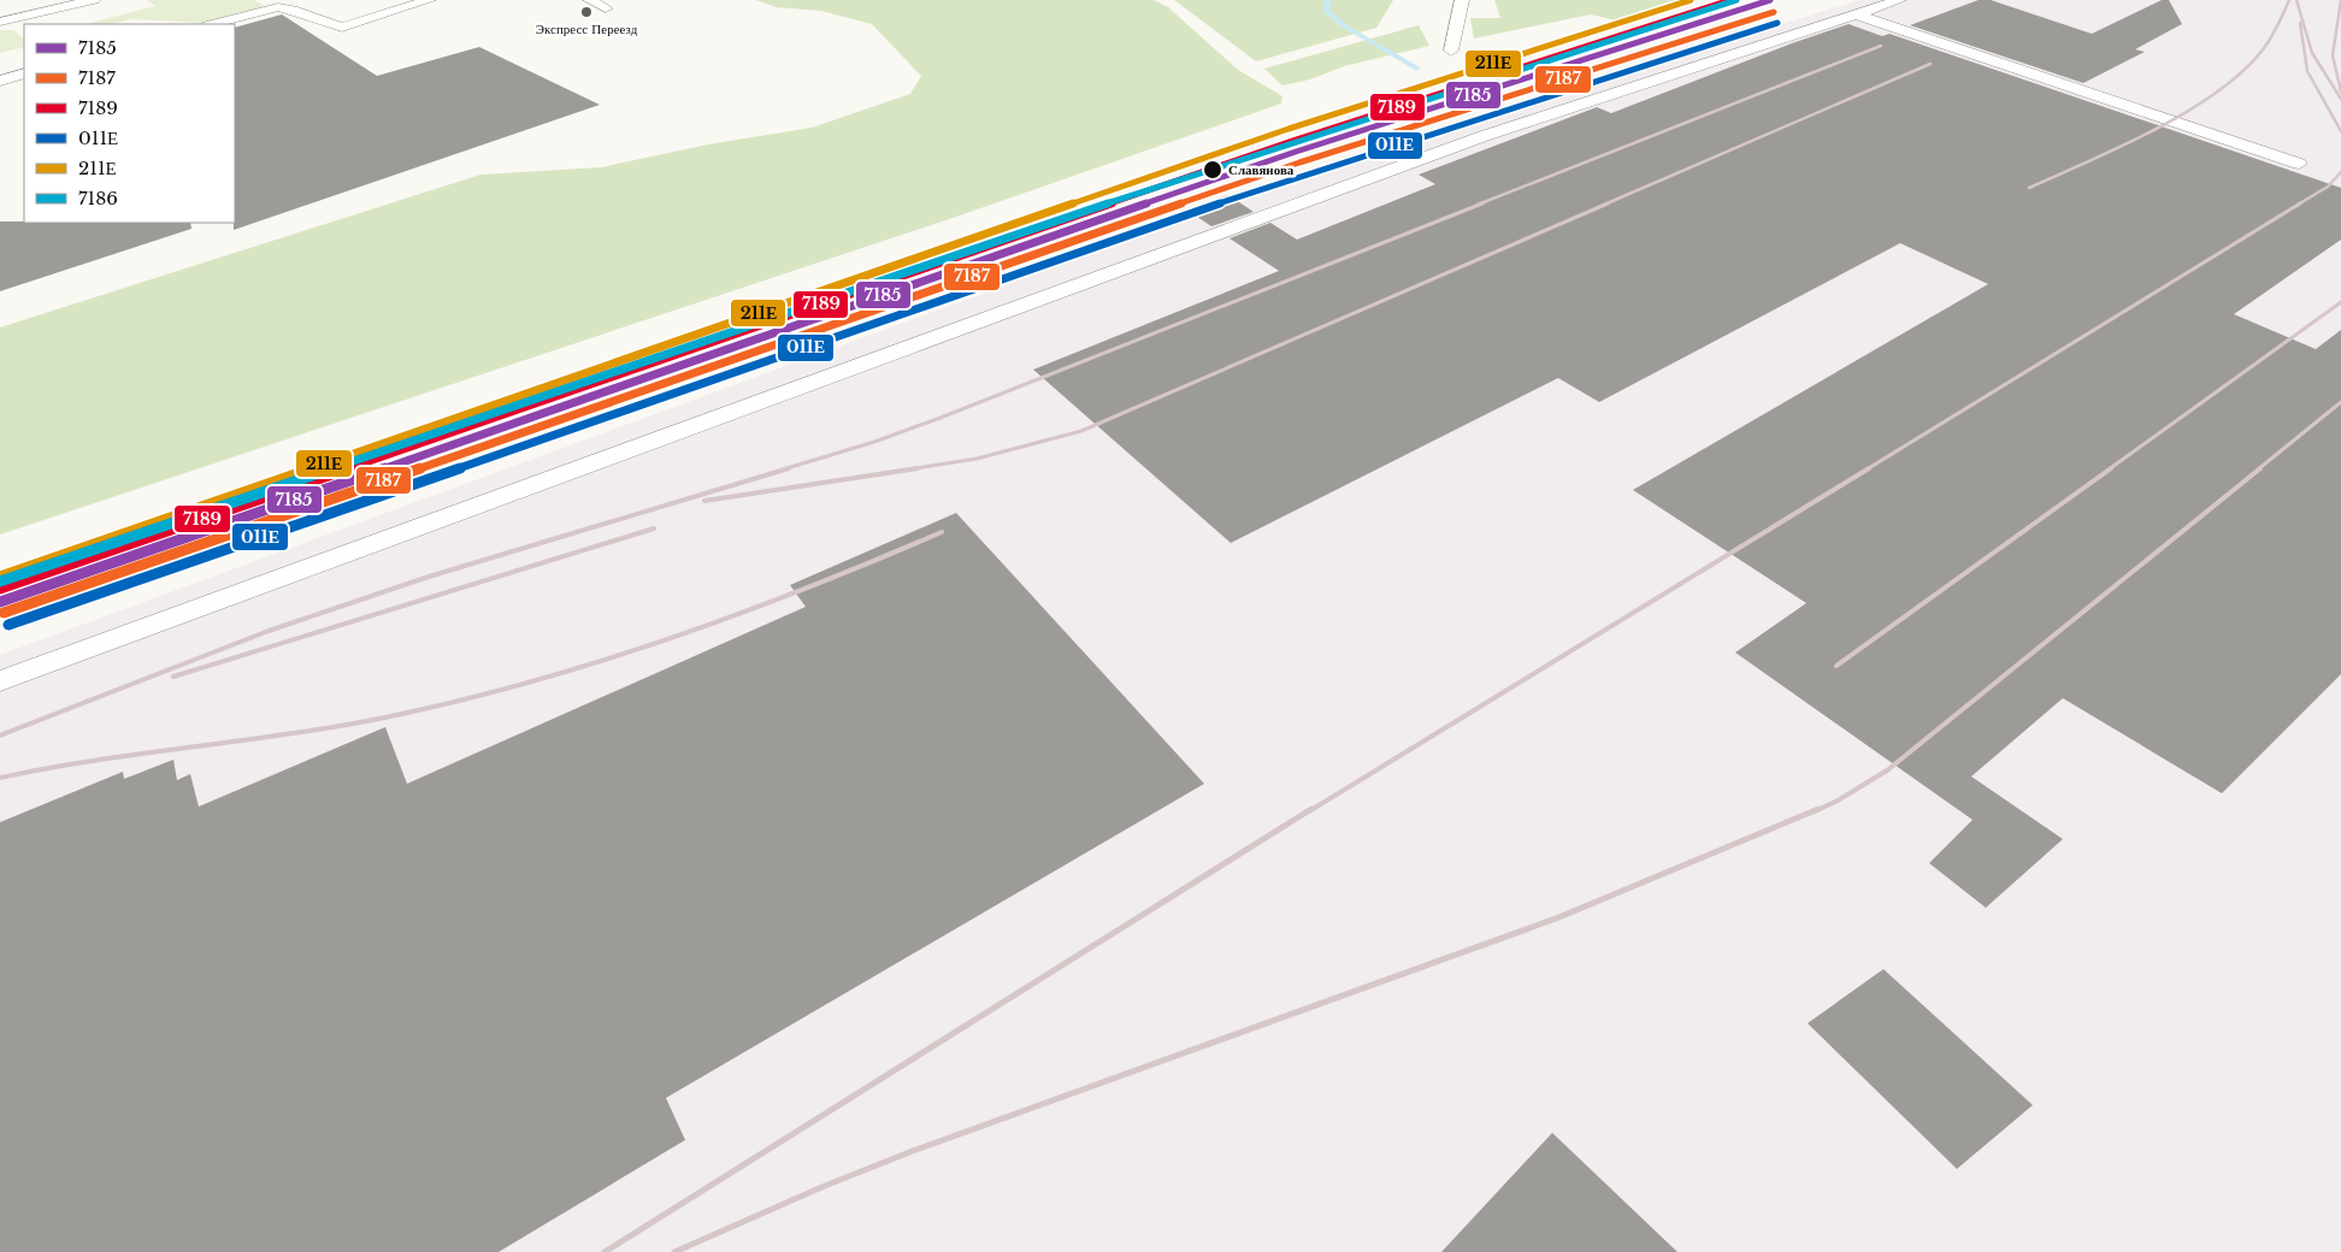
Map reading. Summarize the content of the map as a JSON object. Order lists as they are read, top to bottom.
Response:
{
  "places": ["Экспресс Переезд", "Славянова"],
  "lines": [
    "transit line 7185",
    "transit line 7189",
    "transit line 211Е",
    "transit line 7186",
    "transit line 7187",
    "transit line 011Е"
  ],
  "legend": [
    "7185",
    "7187",
    "7189",
    "011Е",
    "211Е",
    "7186"
  ]
}
